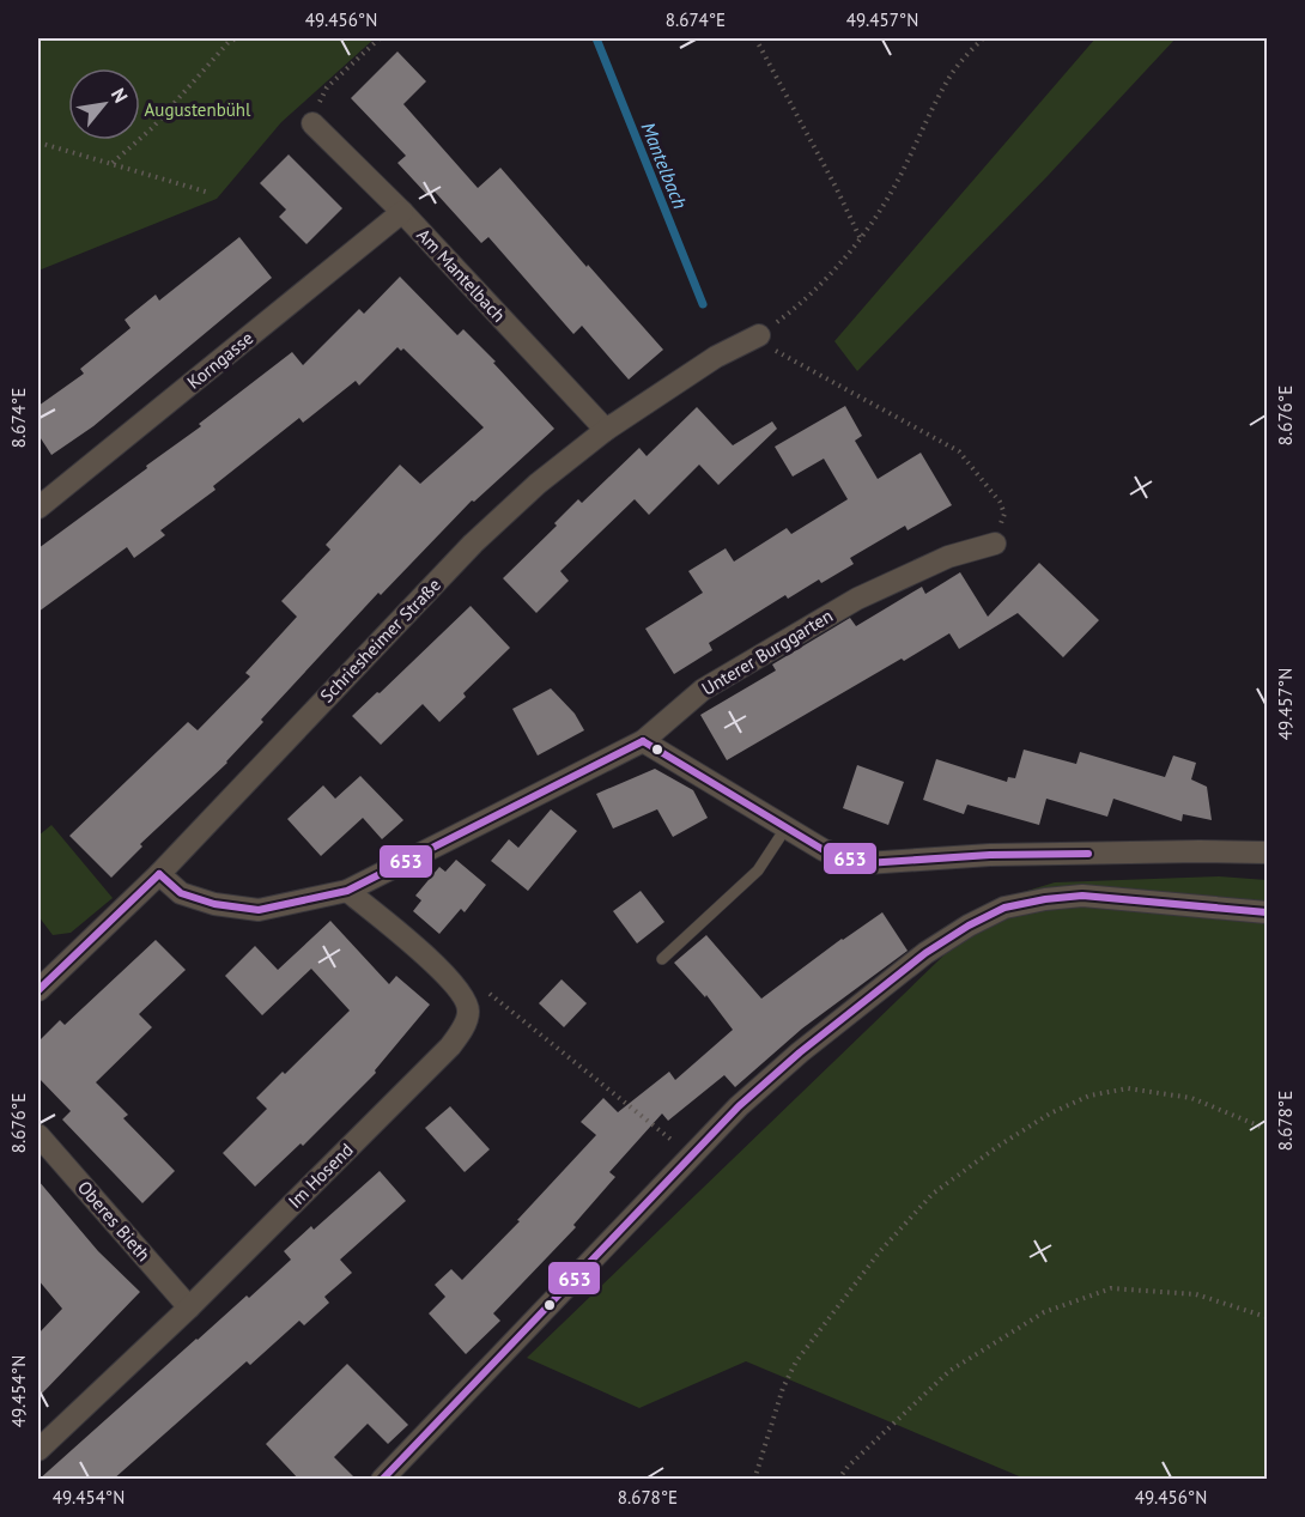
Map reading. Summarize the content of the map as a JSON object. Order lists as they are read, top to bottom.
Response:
{
  "streets": {
    "street": [
      "Am Mantelbach",
      "Korngasse",
      "Schriesheimer Straße",
      "Unterer Burggarten",
      "Im Hosend",
      "Oberes Bieth"
    ]
  },
  "crossings": [
    ["Am Mantelbach", "Korngasse"],
    ["Am Mantelbach", "Schriesheimer Straße"],
    ["Schriesheimer Straße", "Unterer Burggarten"],
    ["Unterer Burggarten", "Im Hosend"],
    ["Im Hosend", "Oberes Bieth"]
  ],
  "water": ["Mantelbach"],
  "parks": ["Augustenbühl"],
  "lines": ["transit line 653"],
  "north": "top right",
  "coordinates": [
    "49.456°N",
    "8.674°E",
    "49.457°N",
    "8.676°E",
    "8.678°E",
    "49.454°N"
  ]
}
